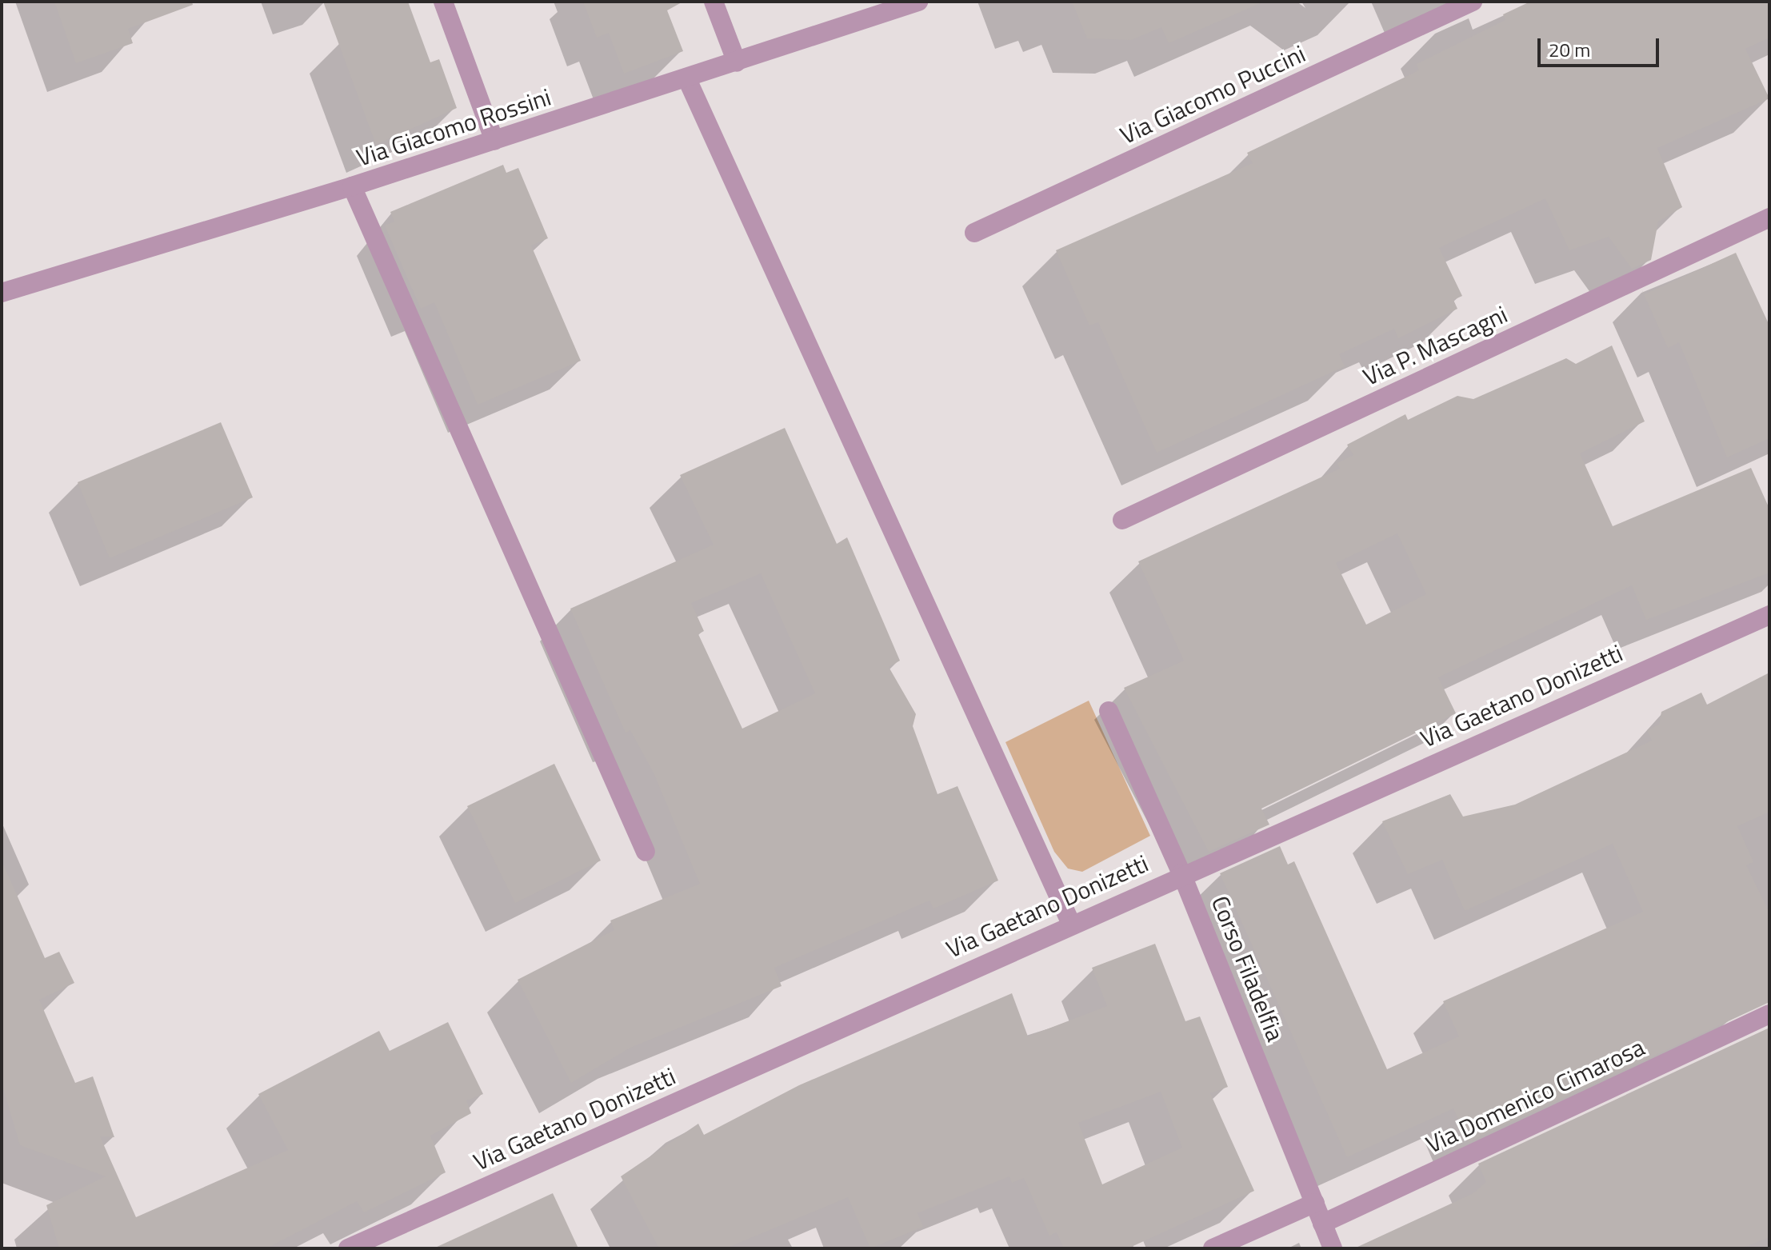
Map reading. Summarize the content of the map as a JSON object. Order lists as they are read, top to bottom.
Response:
{
  "streets": {
    "street": [
      "Via Giacomo Puccini",
      "Via Giacomo Rossini",
      "Via P. Mascagni",
      "Via Gaetano Donizetti",
      "Corso Filadelfia",
      "Via Domenico Cimarosa"
    ]
  },
  "crossings": [
    ["Via Gaetano Donizetti", "Corso Filadelfia"],
    ["Corso Filadelfia", "Via Domenico Cimarosa"]
  ],
  "scale_bar": "20 m"
}
